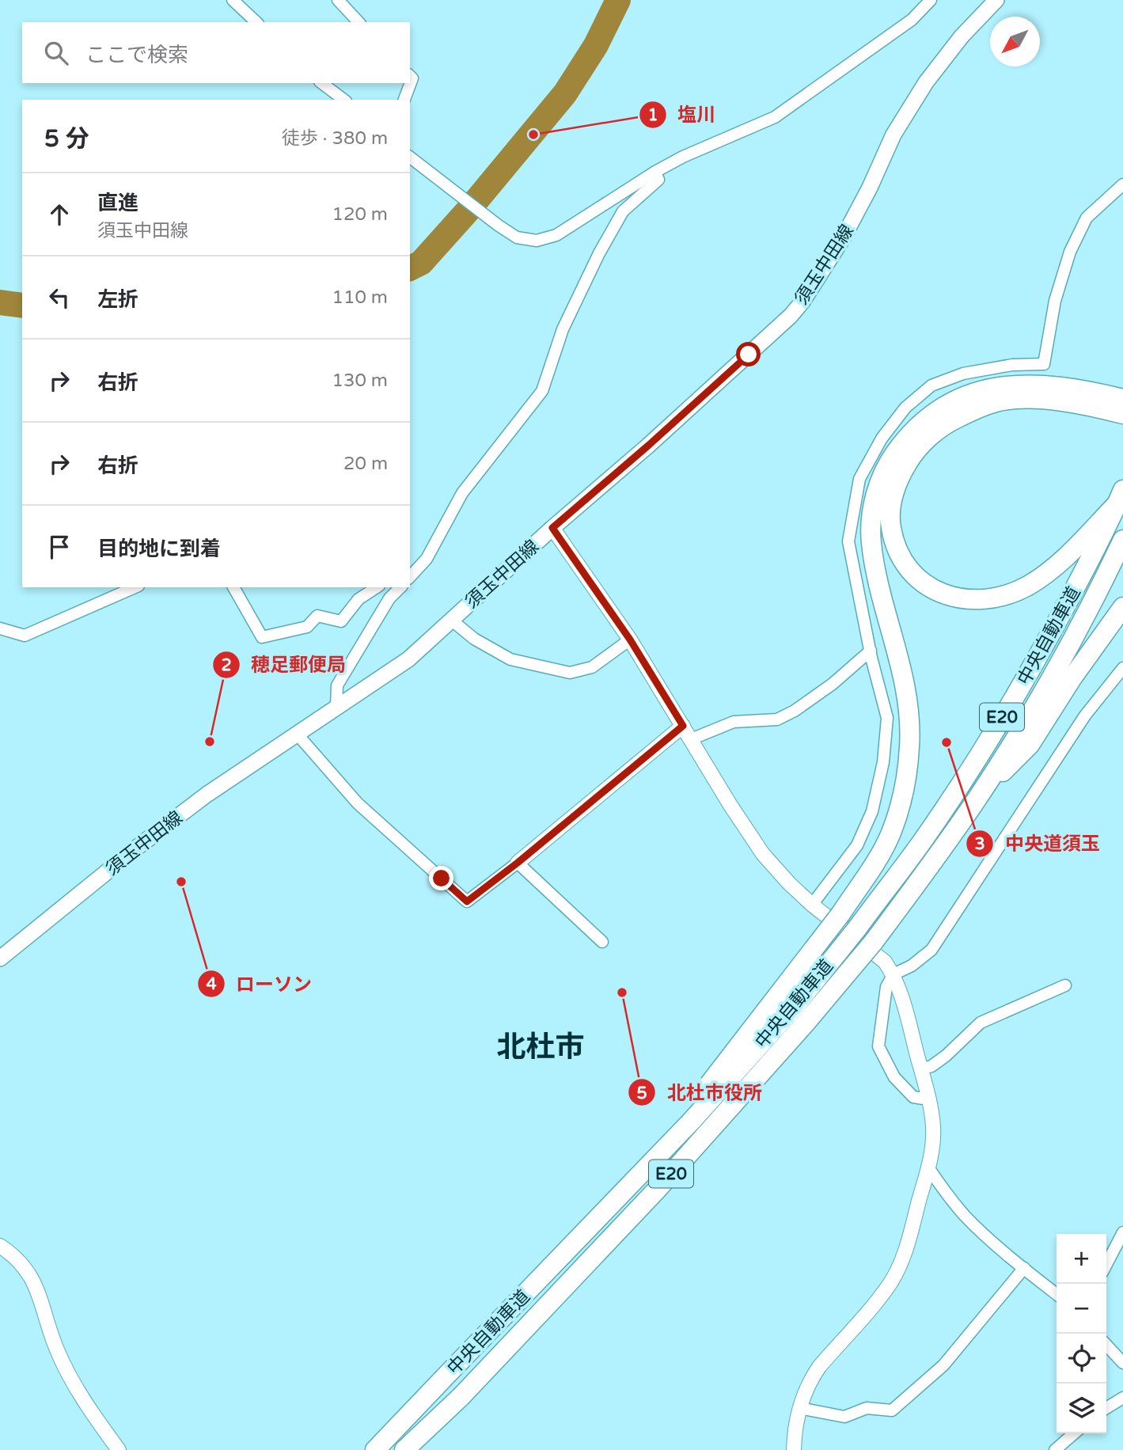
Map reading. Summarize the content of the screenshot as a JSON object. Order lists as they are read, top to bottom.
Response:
{
  "streets": {
    "highway": ["中央自動車道", "E20"],
    "main road": ["須玉中田線"]
  },
  "districts": ["北杜市"],
  "places": [
    "塩川",
    "穂足郵便局",
    "中央道須玉",
    "ローソン",
    "北杜市役所"
  ],
  "north": "bottom left",
  "page": {
    "search": "ここで検索",
    "heading": ["5 分", "徒歩 · 380 m"],
    "list": [
      ["直進", "須玉中田線", "120 m"],
      ["左折", "110 m"],
      ["右折", "130 m"],
      ["右折", "20 m"],
      "目的地に到着"
    ],
    "map_buttons": ["+", "−"]
  }
}
